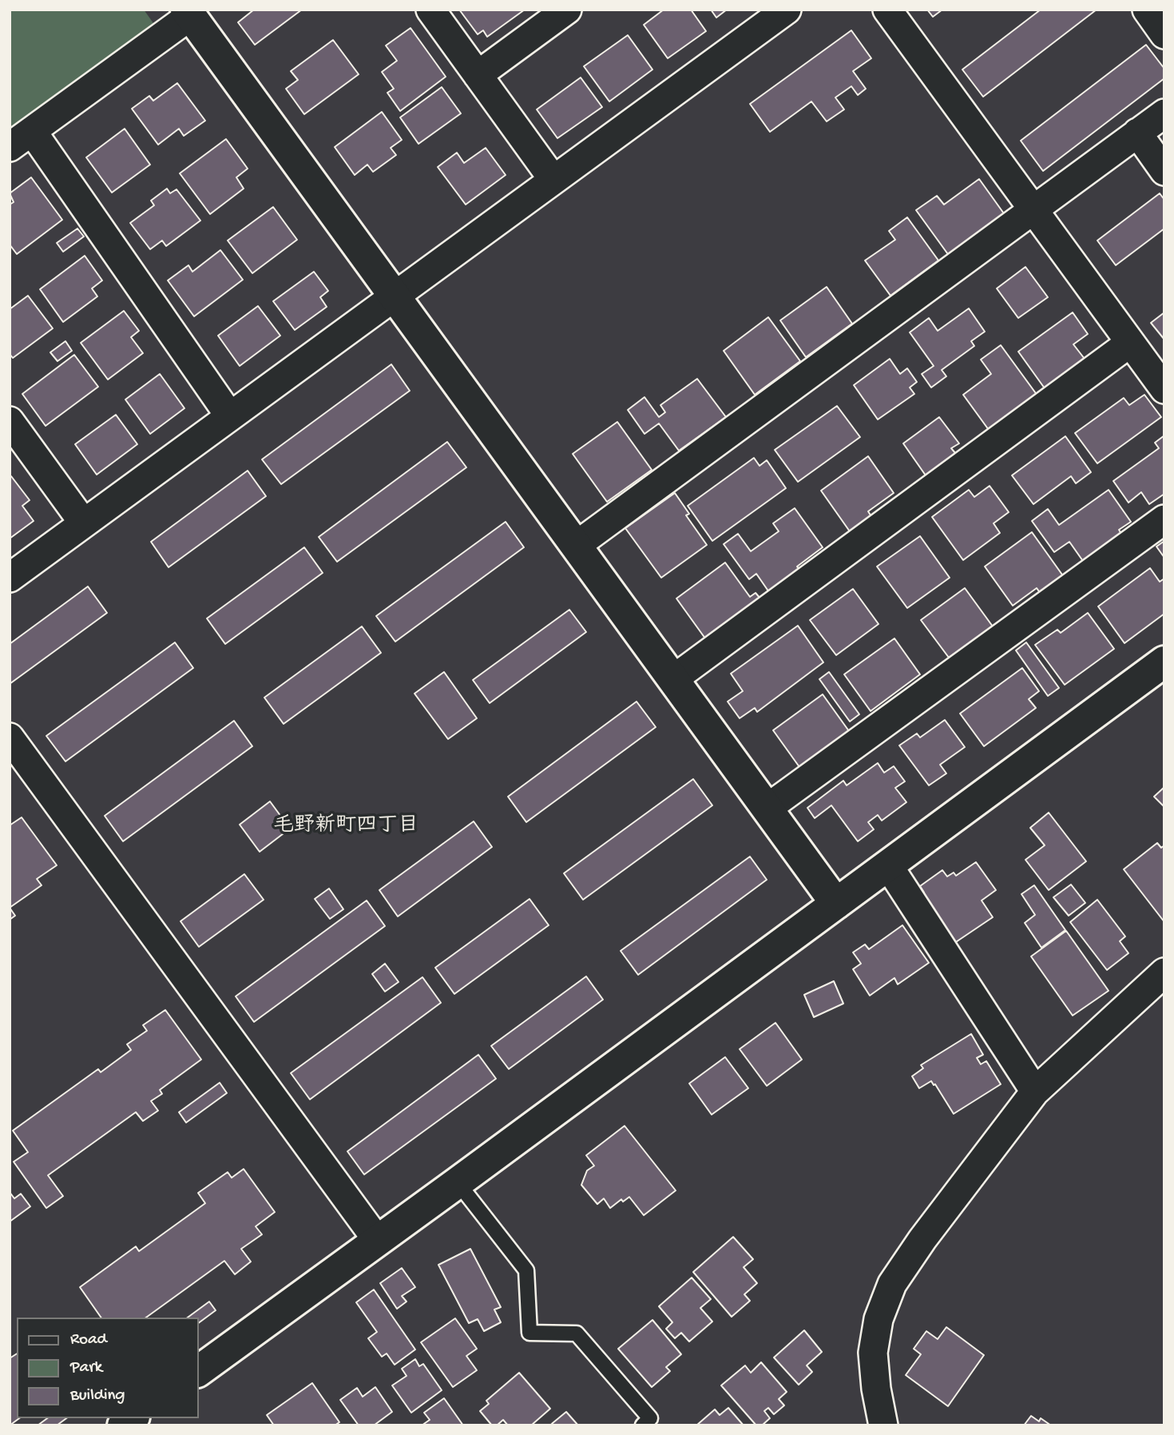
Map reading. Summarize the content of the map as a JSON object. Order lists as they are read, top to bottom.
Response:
{
  "districts": ["毛野新町四丁目"],
  "legend": ["Road", "Park", "Building"]
}
